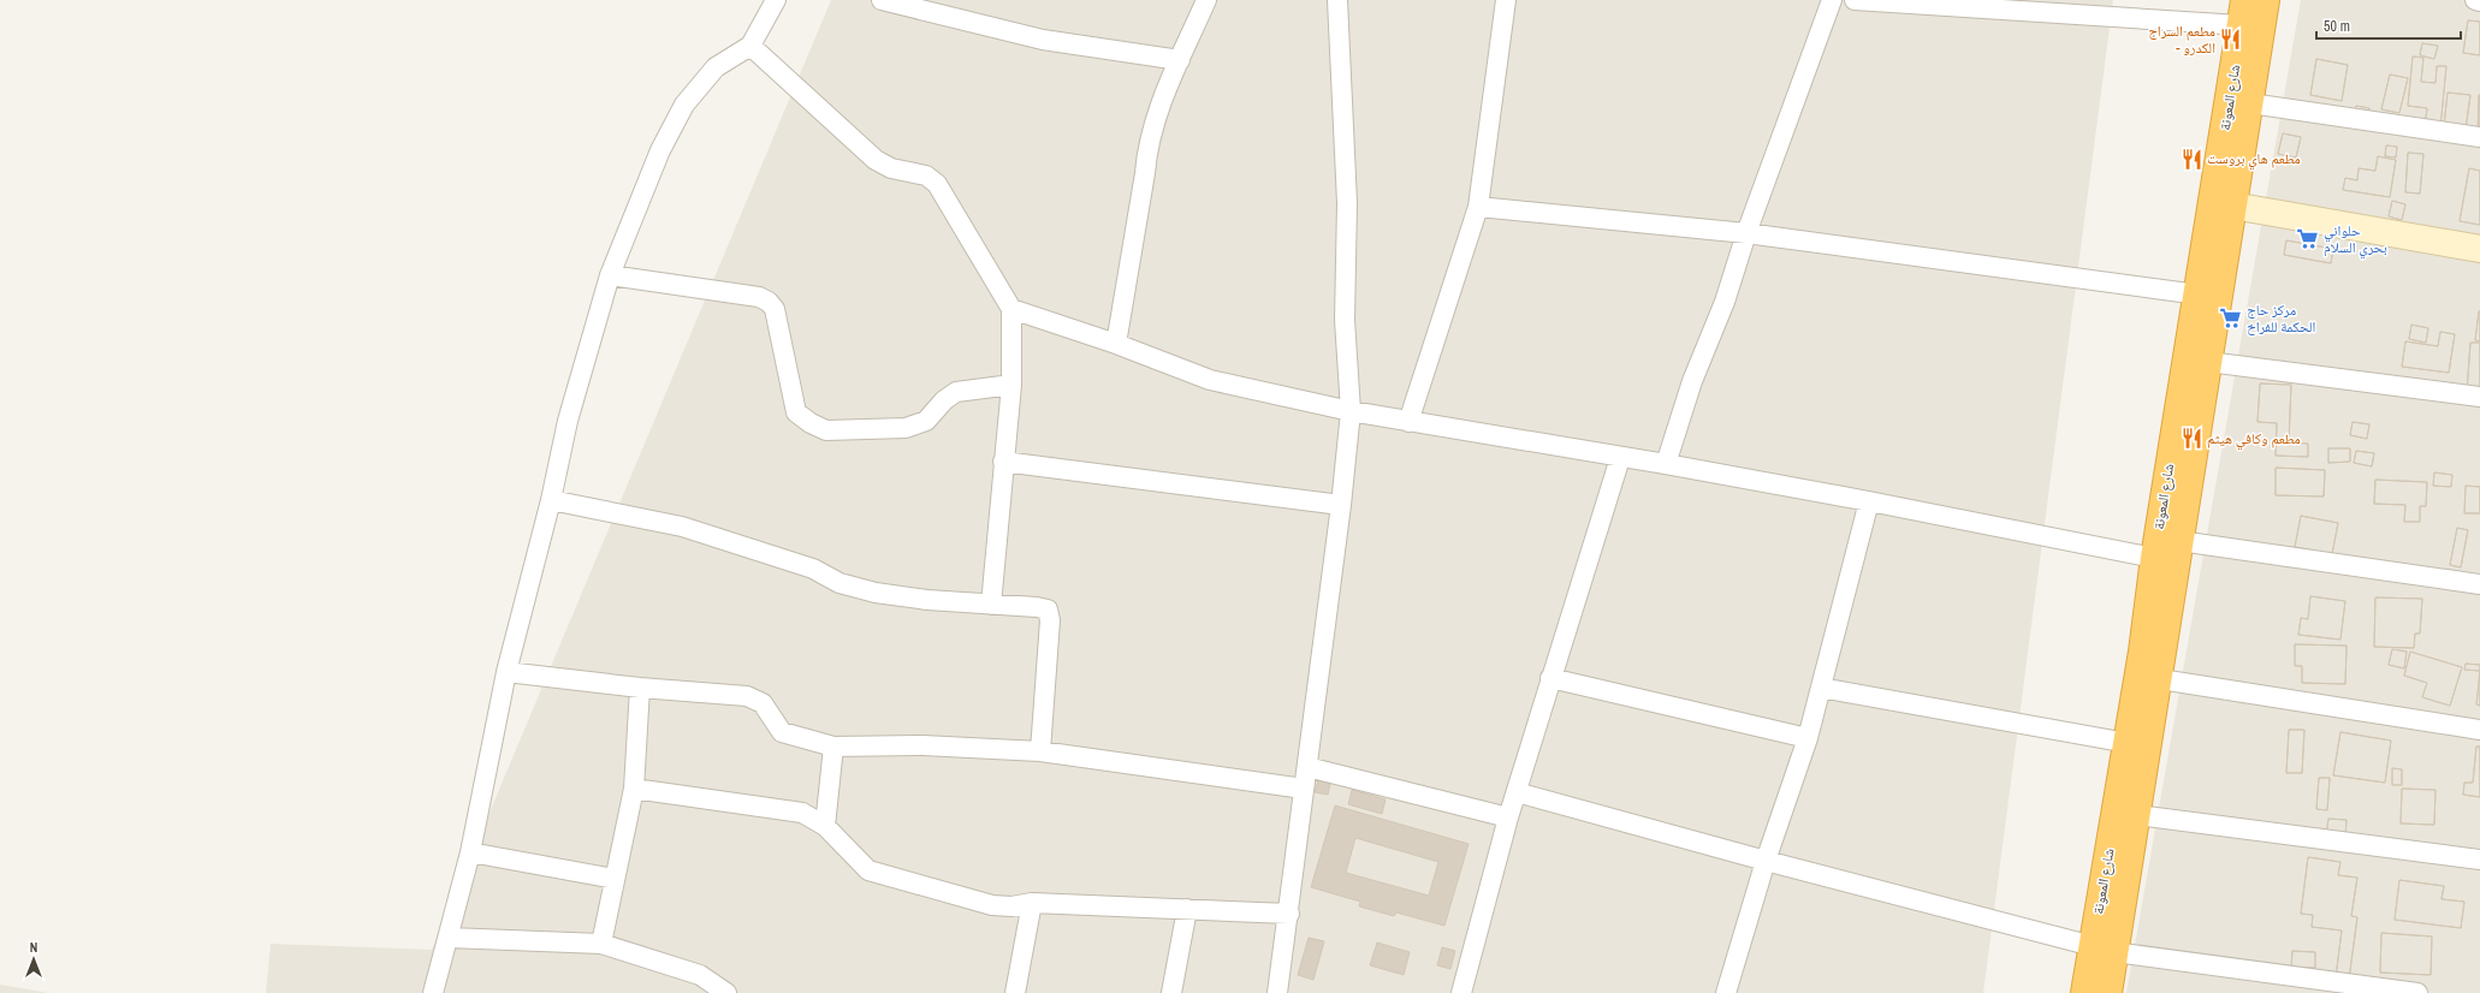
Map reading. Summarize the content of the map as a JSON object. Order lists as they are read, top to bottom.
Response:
{
  "streets": {
    "highway": ["شارع المعونة"]
  },
  "places": {
    "restaurant": ["مطعم السراج - الكدرو", "مطعم هاي بروست", "مطعم وكافي هيثم"],
    "supermarket": ["حلواني بحري السلام", "مركز حاج الحكمة للفراخ"]
  },
  "scale_bar": "50 m",
  "north": "top"
}
